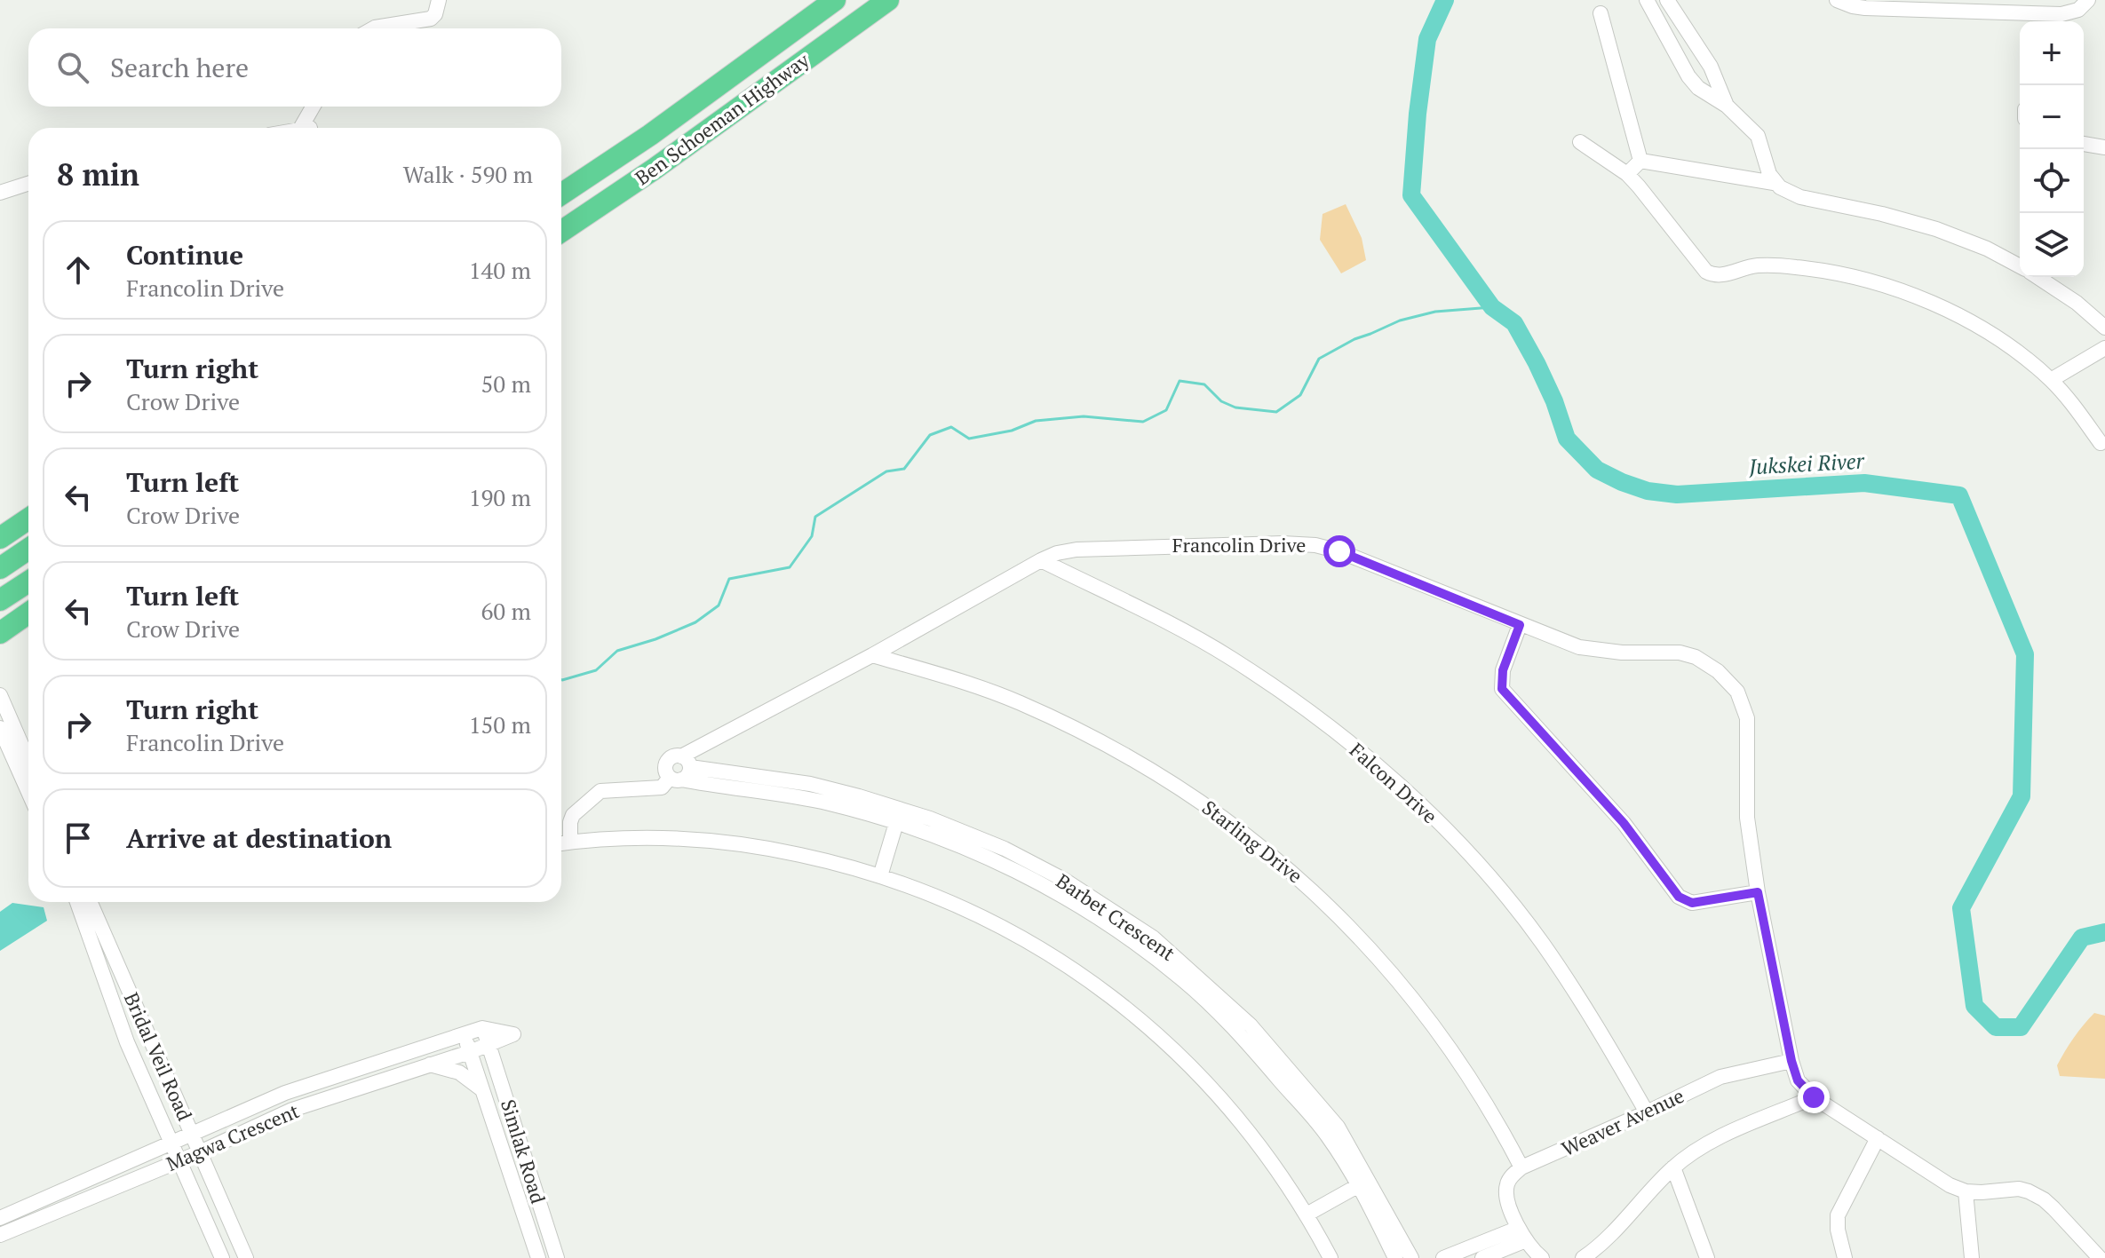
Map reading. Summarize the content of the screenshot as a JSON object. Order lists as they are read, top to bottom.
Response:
{
  "streets": {
    "highway": ["Ben Schoeman Highway"],
    "street": [
      "Francolin Drive",
      "Falcon Drive",
      "Starling Drive",
      "Barbet Crescent",
      "Bridal Veil Road",
      "Weaver Avenue",
      "Magwa Crescent",
      "Simlak Road"
    ]
  },
  "crossings": [
    ["Francolin Drive", "Falcon Drive"],
    ["Francolin Drive", "Starling Drive"],
    ["Francolin Drive", "Barbet Crescent"],
    ["Francolin Drive", "Weaver Avenue"],
    ["Falcon Drive", "Weaver Avenue"],
    ["Starling Drive", "Weaver Avenue"],
    ["Bridal Veil Road", "Magwa Crescent"],
    ["Magwa Crescent", "Simlak Road"]
  ],
  "water": ["Jukskei River"],
  "page": {
    "map_buttons": ["+", "−"],
    "search": "Search here",
    "heading": ["8 min", "Walk · 590 m"],
    "list": [
      ["Continue", "Francolin Drive", "140 m"],
      ["Turn right", "Crow Drive", "50 m"],
      ["Turn left", "Crow Drive", "190 m"],
      ["Turn left", "Crow Drive", "60 m"],
      ["Turn right", "Francolin Drive", "150 m"],
      "Arrive at destination"
    ]
  }
}
